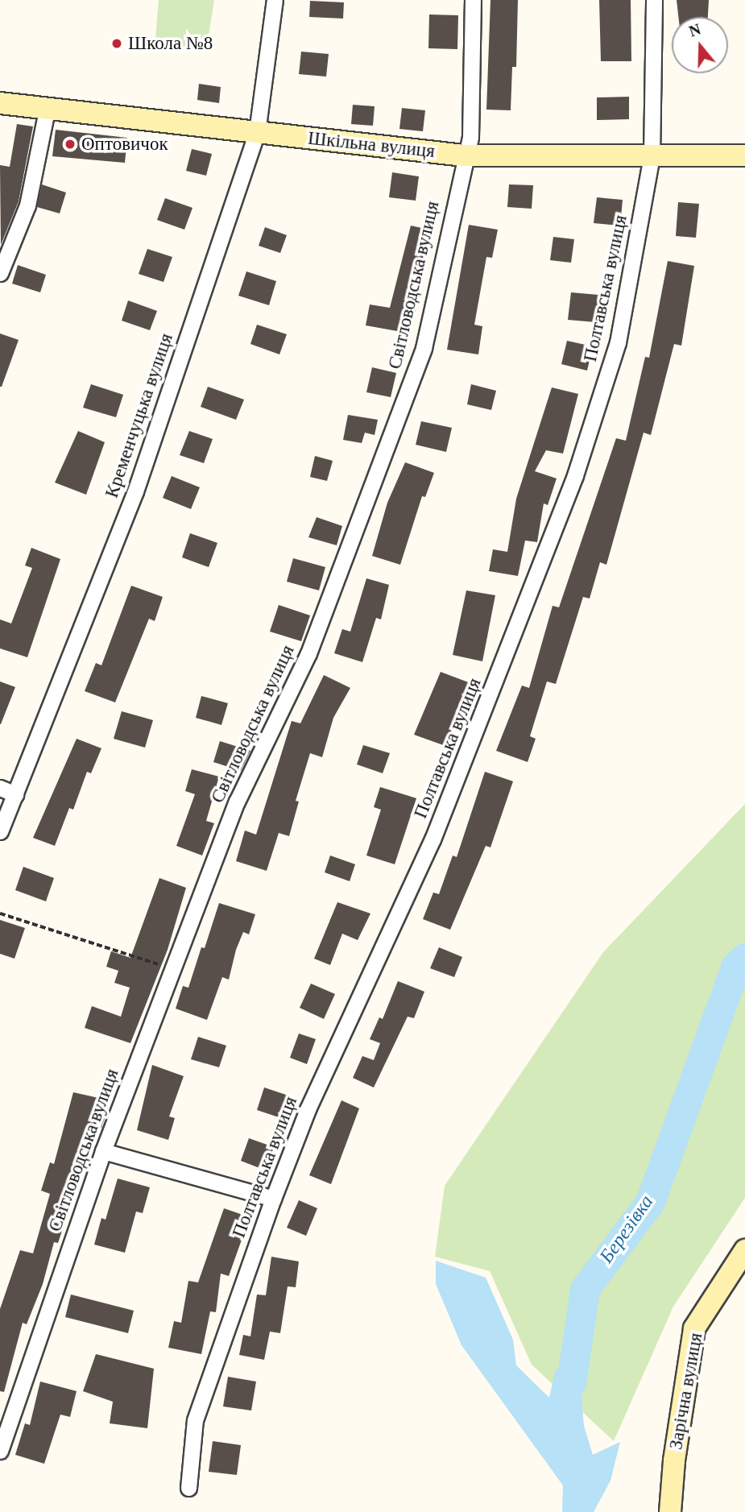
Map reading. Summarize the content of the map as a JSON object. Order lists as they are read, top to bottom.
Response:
{
  "streets": {
    "street": [
      "Шкільна вулиця",
      "Світловодська вулиця",
      "Полтавська вулиця",
      "Кременчуцька вулиця",
      "Зарічна вулиця"
    ]
  },
  "crossings": [
    ["Шкільна вулиця", "Світловодська вулиця"],
    ["Шкільна вулиця", "Полтавська вулиця"],
    ["Шкільна вулиця", "Кременчуцька вулиця"]
  ],
  "water": ["Березівка"],
  "places": ["Школа №8", "Оптовичок"],
  "north": "top"
}
